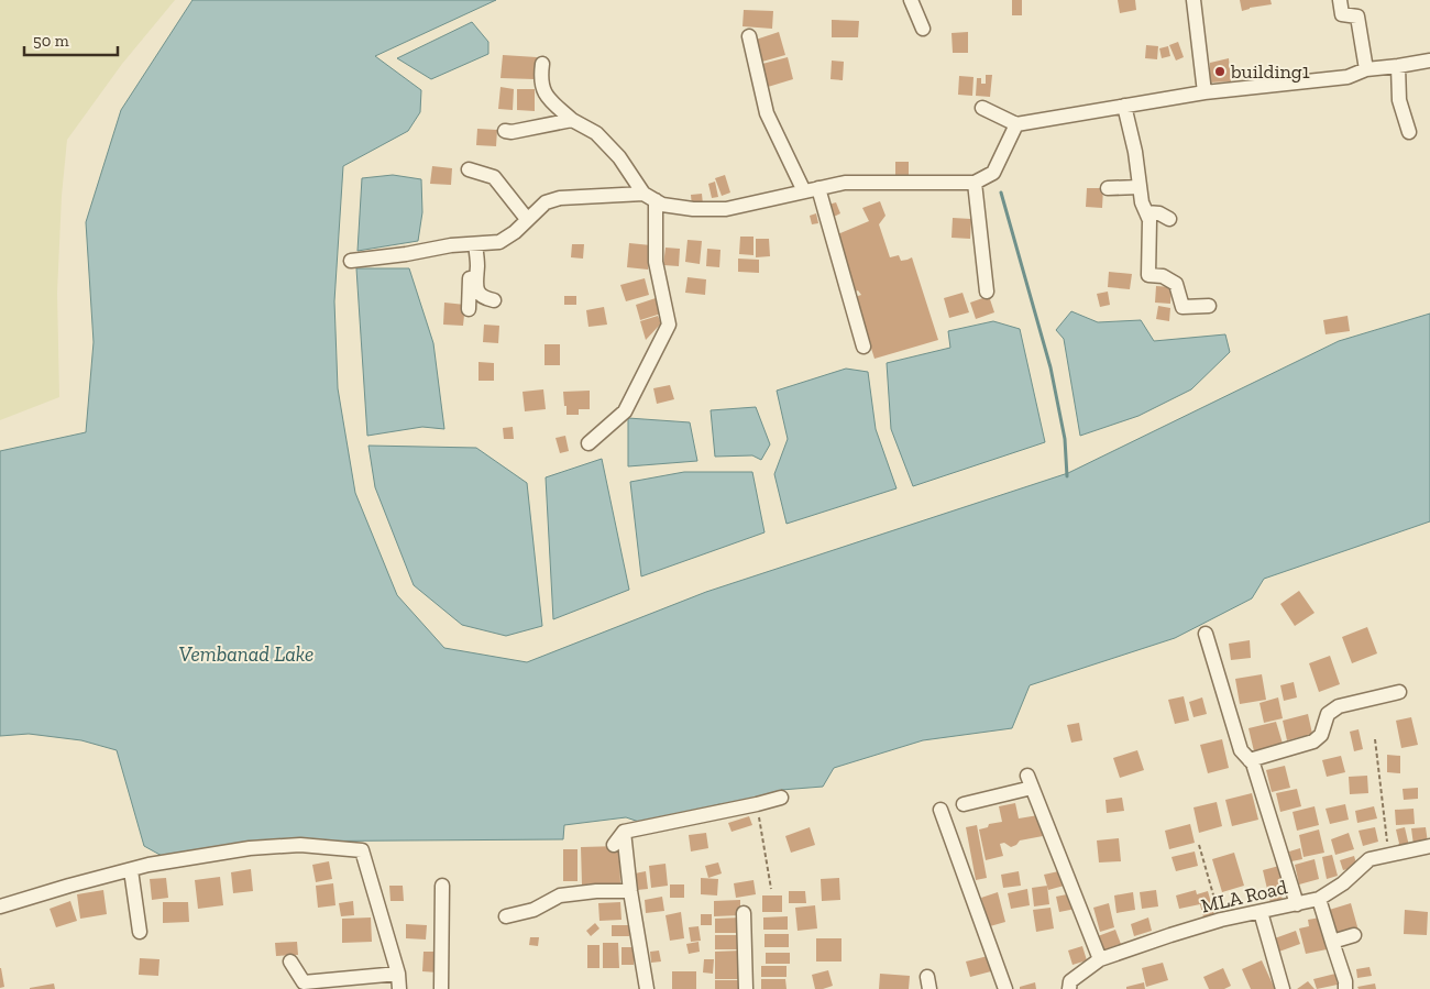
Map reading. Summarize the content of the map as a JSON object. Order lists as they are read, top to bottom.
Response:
{
  "streets": {
    "street": ["MLA Road"]
  },
  "water": ["Vembanad Lake"],
  "places": ["building1"],
  "scale_bar": "50 m"
}
